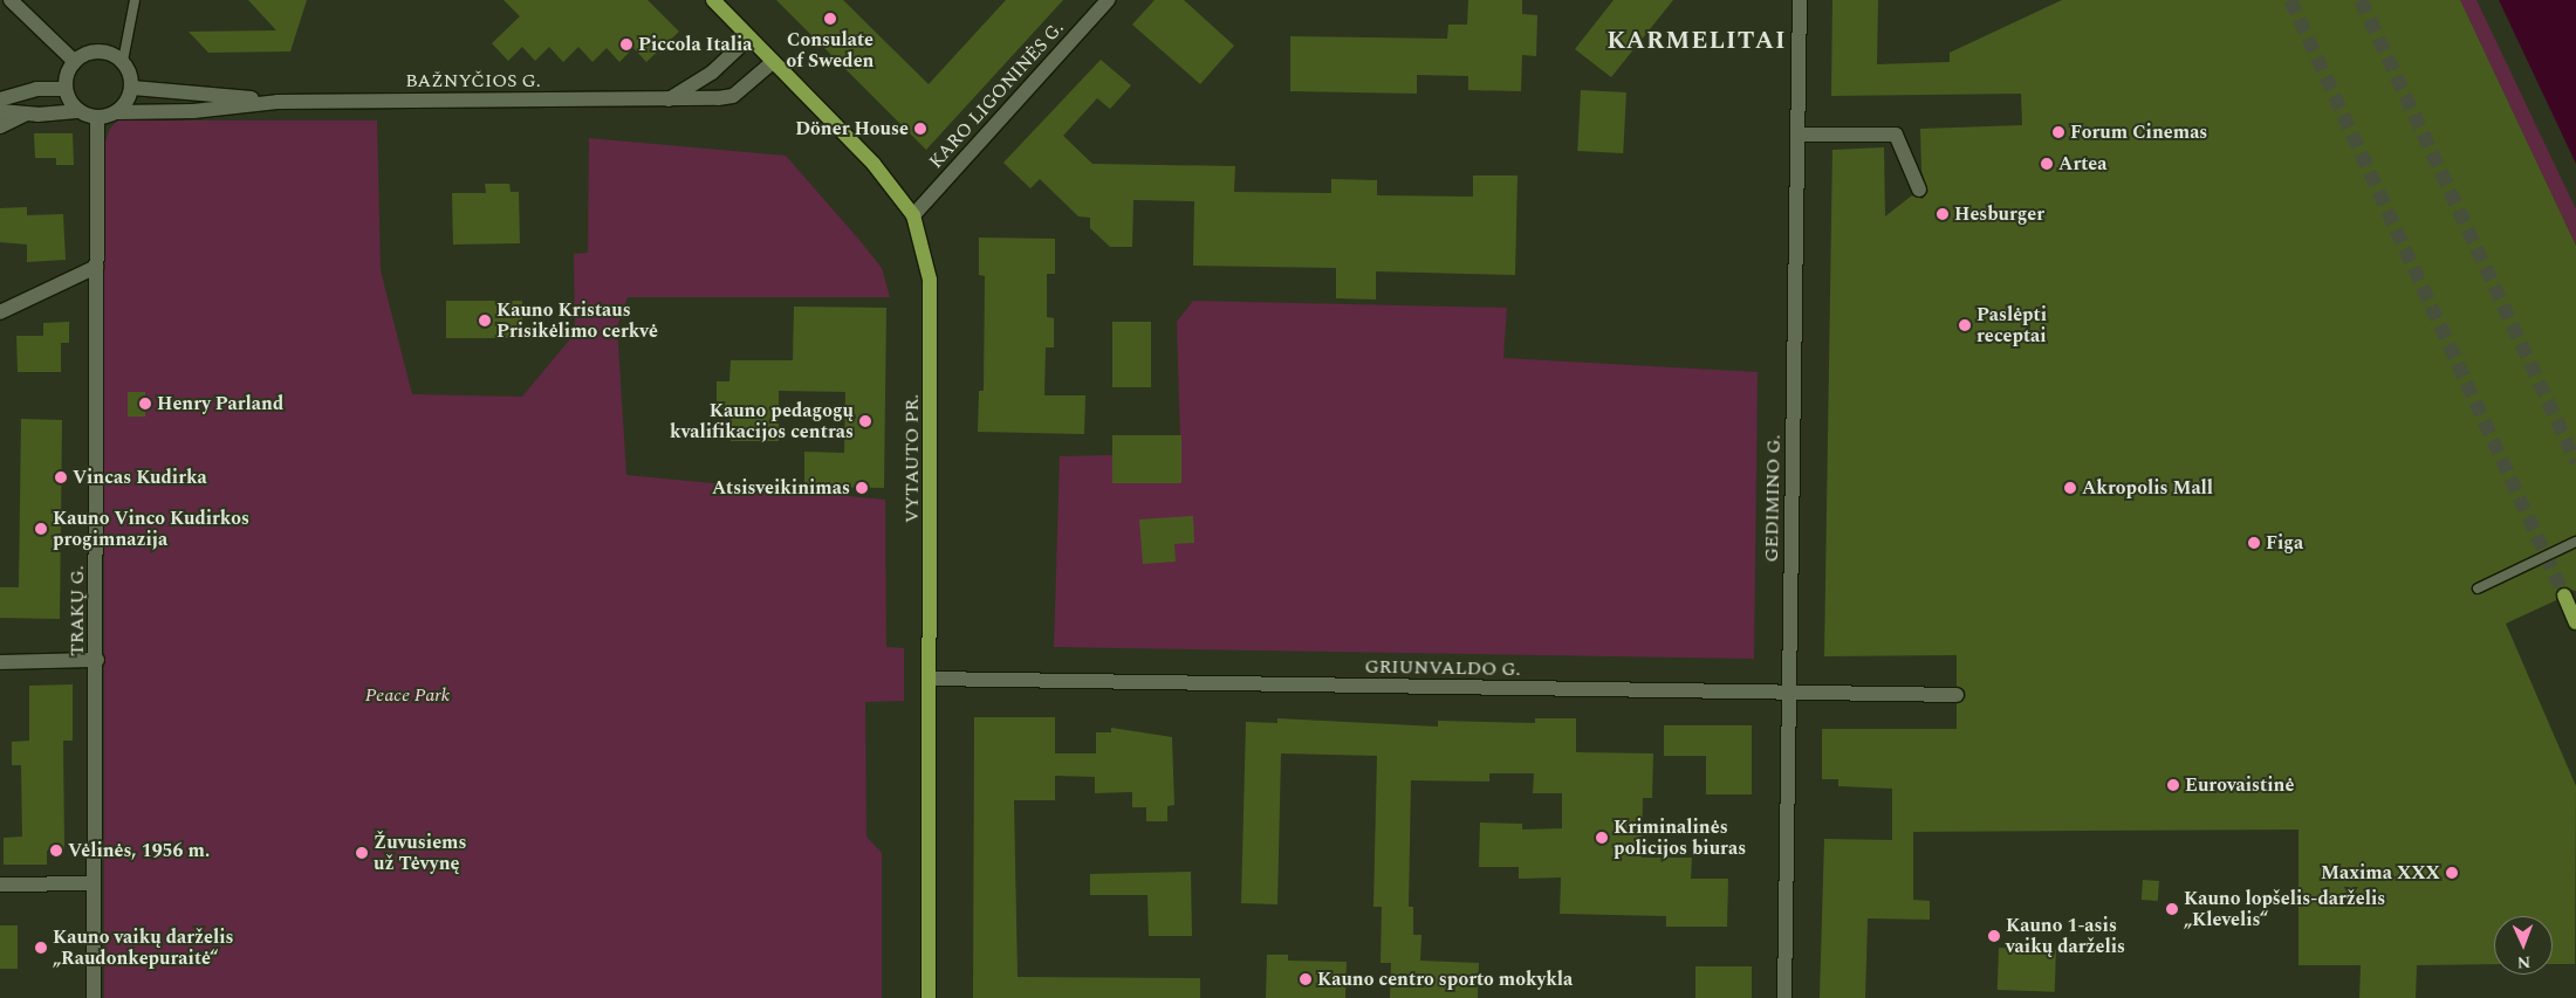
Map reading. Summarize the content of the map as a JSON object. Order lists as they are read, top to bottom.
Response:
{
  "streets": {
    "main road": ["VYTAUTO PR."],
    "street": [
      "BAŽNYČIOS G.",
      "KARO LIGONINĖS G.",
      "GEDIMINO G.",
      "TRAKŲ G.",
      "GRIUNVALDO G."
    ]
  },
  "crossings": [
    ["BAŽNYČIOS G.", "VYTAUTO PR."],
    ["BAŽNYČIOS G.", "TRAKŲ G."],
    ["KARO LIGONINĖS G.", "VYTAUTO PR."],
    ["VYTAUTO PR.", "GRIUNVALDO G."],
    ["GEDIMINO G.", "GRIUNVALDO G."]
  ],
  "districts": ["KARMELITAI"],
  "parks": ["Peace Park"],
  "places": [
    "Consulate of Sweden",
    "Piccola Italia",
    "Döner House",
    "Forum Cinemas",
    "Artea",
    "Hesburger",
    "Kauno Kristaus Prisikėlimo cerkvė",
    "Paslėpti receptai",
    "Henry Parland",
    "Kauno pedagogų kvalifikacijos centras",
    "Vincas Kudirka",
    "Atsisveikinimas",
    "Akropolis Mall",
    "Kauno Vinco Kudirkos progimnazija",
    "Figa",
    "Eurovaistinė",
    "Kriminalinės policijos biuras",
    "Vėlinės, 1956 m.",
    "Žuvusiems už Tėvynę",
    "Maxima XXX",
    "Kauno lopšelis-darželis „Klevelis“",
    "Kauno 1-asis vaikų darželis",
    "Kauno vaikų darželis „Raudonkepuraitė“",
    "Kauno centro sporto mokykla"
  ],
  "north": "bottom"
}
